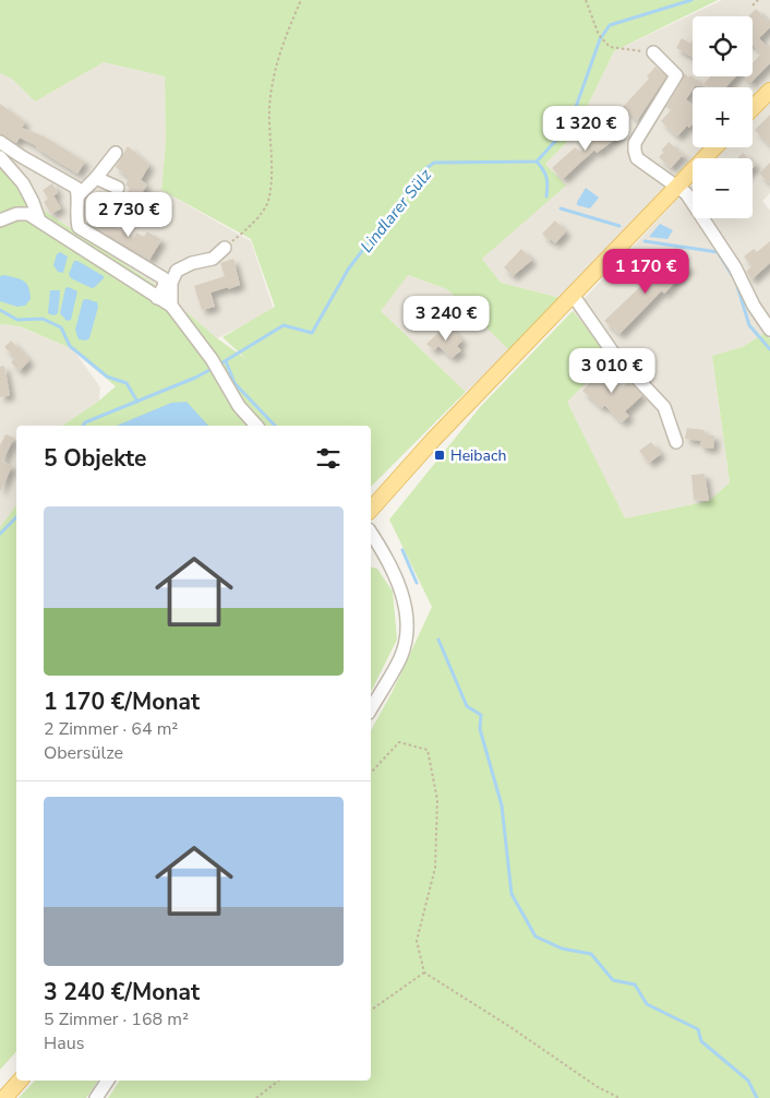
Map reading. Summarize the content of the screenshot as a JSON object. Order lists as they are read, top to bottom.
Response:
{
  "water": ["Lindlarer Sülz"],
  "places": {
    "transit": ["Heibach"]
  },
  "page": {
    "map_buttons": ["+", "−"],
    "price": [
      "1 320 €",
      "2 730 €",
      "1 170 €",
      "3 240 €",
      "3 010 €"
    ],
    "heading": "5 Objekte",
    "list": [
      {
        "name": "1 170 €/Monat",
        "note": "2 Zimmer · 64 m² · Obersülze"
      },
      {
        "name": "3 240 €/Monat",
        "note": "5 Zimmer · 168 m² · Haus"
      }
    ]
  }
}
